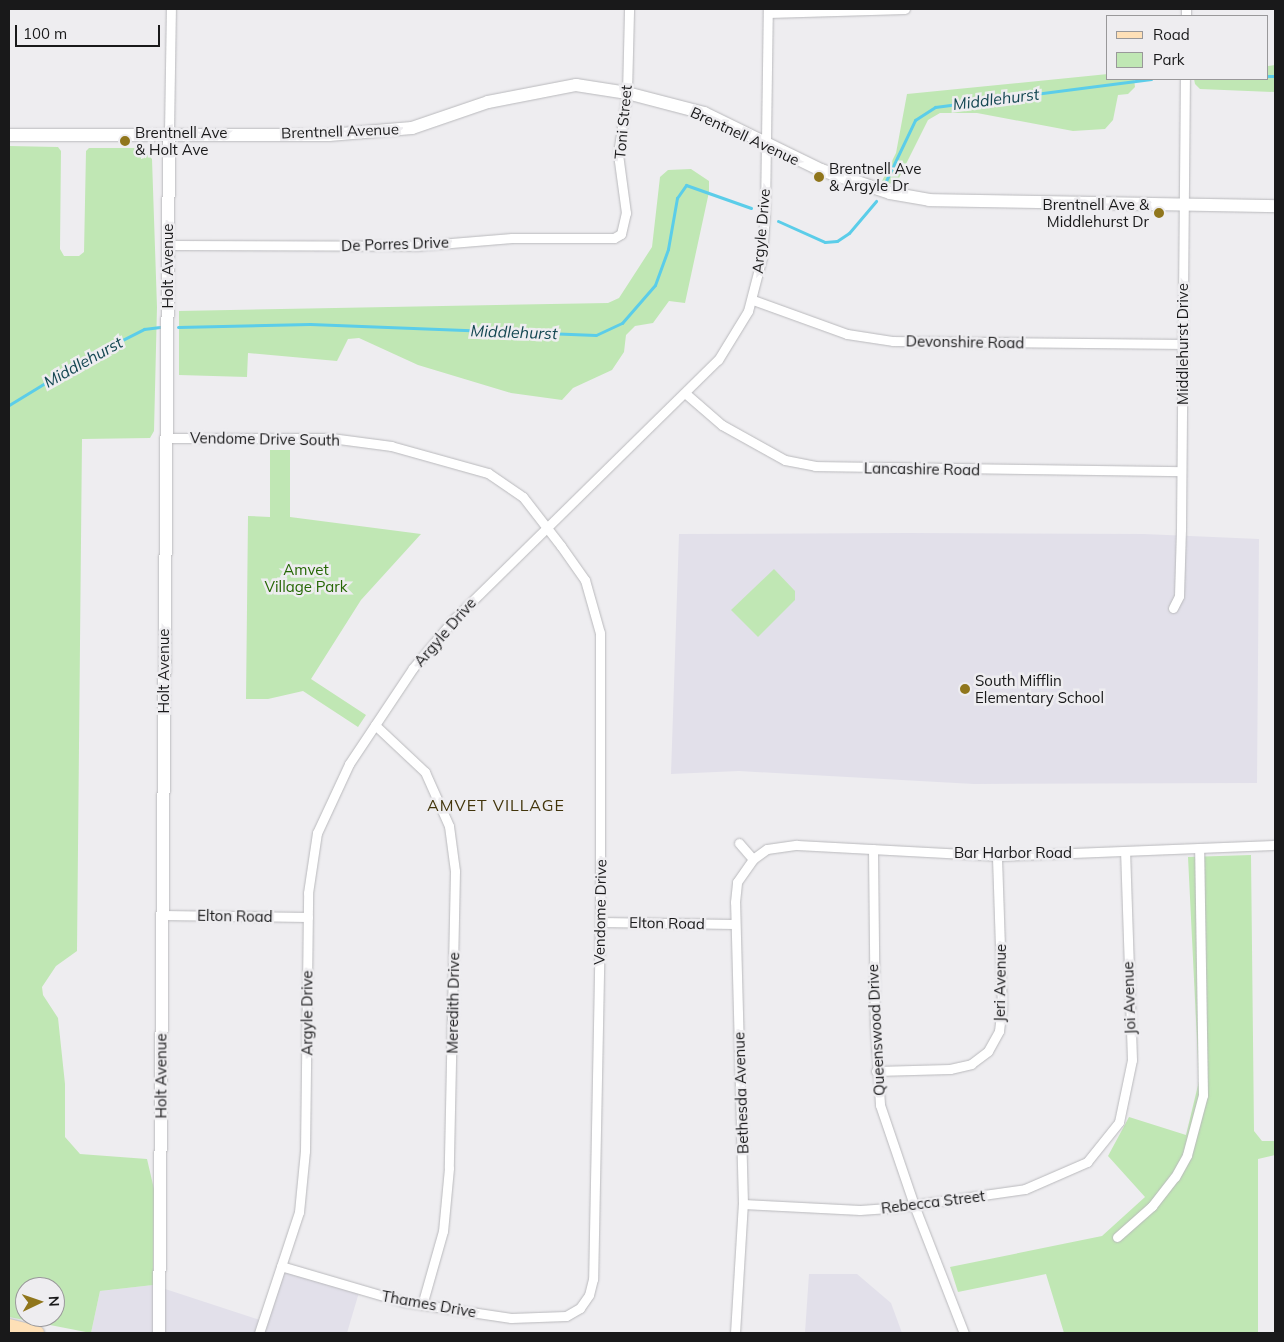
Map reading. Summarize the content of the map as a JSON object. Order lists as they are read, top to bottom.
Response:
{
  "streets": {
    "street": [
      "Toni Street",
      "Brentnell Avenue",
      "Argyle Drive",
      "De Porres Drive",
      "Holt Avenue",
      "Devonshire Road",
      "Middlehurst Drive",
      "Vendome Drive South",
      "Lancashire Road",
      "Bar Harbor Road",
      "Vendome Drive",
      "Elton Road",
      "Jeri Avenue",
      "Joi Avenue",
      "Meredith Drive",
      "Queenswood Drive",
      "Bethesda Avenue",
      "Rebecca Street",
      "Thames Drive"
    ]
  },
  "crossings": [
    ["Toni Street", "Brentnell Avenue"],
    ["Toni Street", "De Porres Drive"],
    ["Brentnell Avenue", "Argyle Drive"],
    ["Brentnell Avenue", "Holt Avenue"],
    ["Brentnell Avenue", "Middlehurst Drive"],
    ["Argyle Drive", "Devonshire Road"],
    ["Argyle Drive", "Vendome Drive South"],
    ["Argyle Drive", "Lancashire Road"],
    ["Argyle Drive", "Vendome Drive"],
    ["Argyle Drive", "Elton Road"],
    ["Argyle Drive", "Meredith Drive"],
    ["Argyle Drive", "Thames Drive"],
    ["De Porres Drive", "Holt Avenue"],
    ["Holt Avenue", "Vendome Drive South"],
    ["Holt Avenue", "Elton Road"],
    ["Devonshire Road", "Middlehurst Drive"],
    ["Middlehurst Drive", "Lancashire Road"],
    ["Vendome Drive South", "Vendome Drive"],
    ["Bar Harbor Road", "Jeri Avenue"],
    ["Bar Harbor Road", "Joi Avenue"],
    ["Bar Harbor Road", "Queenswood Drive"],
    ["Bar Harbor Road", "Bethesda Avenue"],
    ["Vendome Drive", "Elton Road"],
    ["Vendome Drive", "Thames Drive"],
    ["Elton Road", "Bethesda Avenue"],
    ["Jeri Avenue", "Queenswood Drive"],
    ["Joi Avenue", "Rebecca Street"],
    ["Meredith Drive", "Thames Drive"],
    ["Queenswood Drive", "Rebecca Street"],
    ["Bethesda Avenue", "Rebecca Street"]
  ],
  "districts": ["AMVET VILLAGE"],
  "water": ["Middlehurst"],
  "parks": ["Amvet Village Park"],
  "places": [
    "Brentnell Ave & Holt Ave",
    "Brentnell Ave & Argyle Dr",
    "Brentnell Ave & Middlehurst Dr",
    "South Mifflin Elementary School"
  ],
  "legend": ["Road", "Park"],
  "scale_bar": "100 m",
  "north": "right"
}
